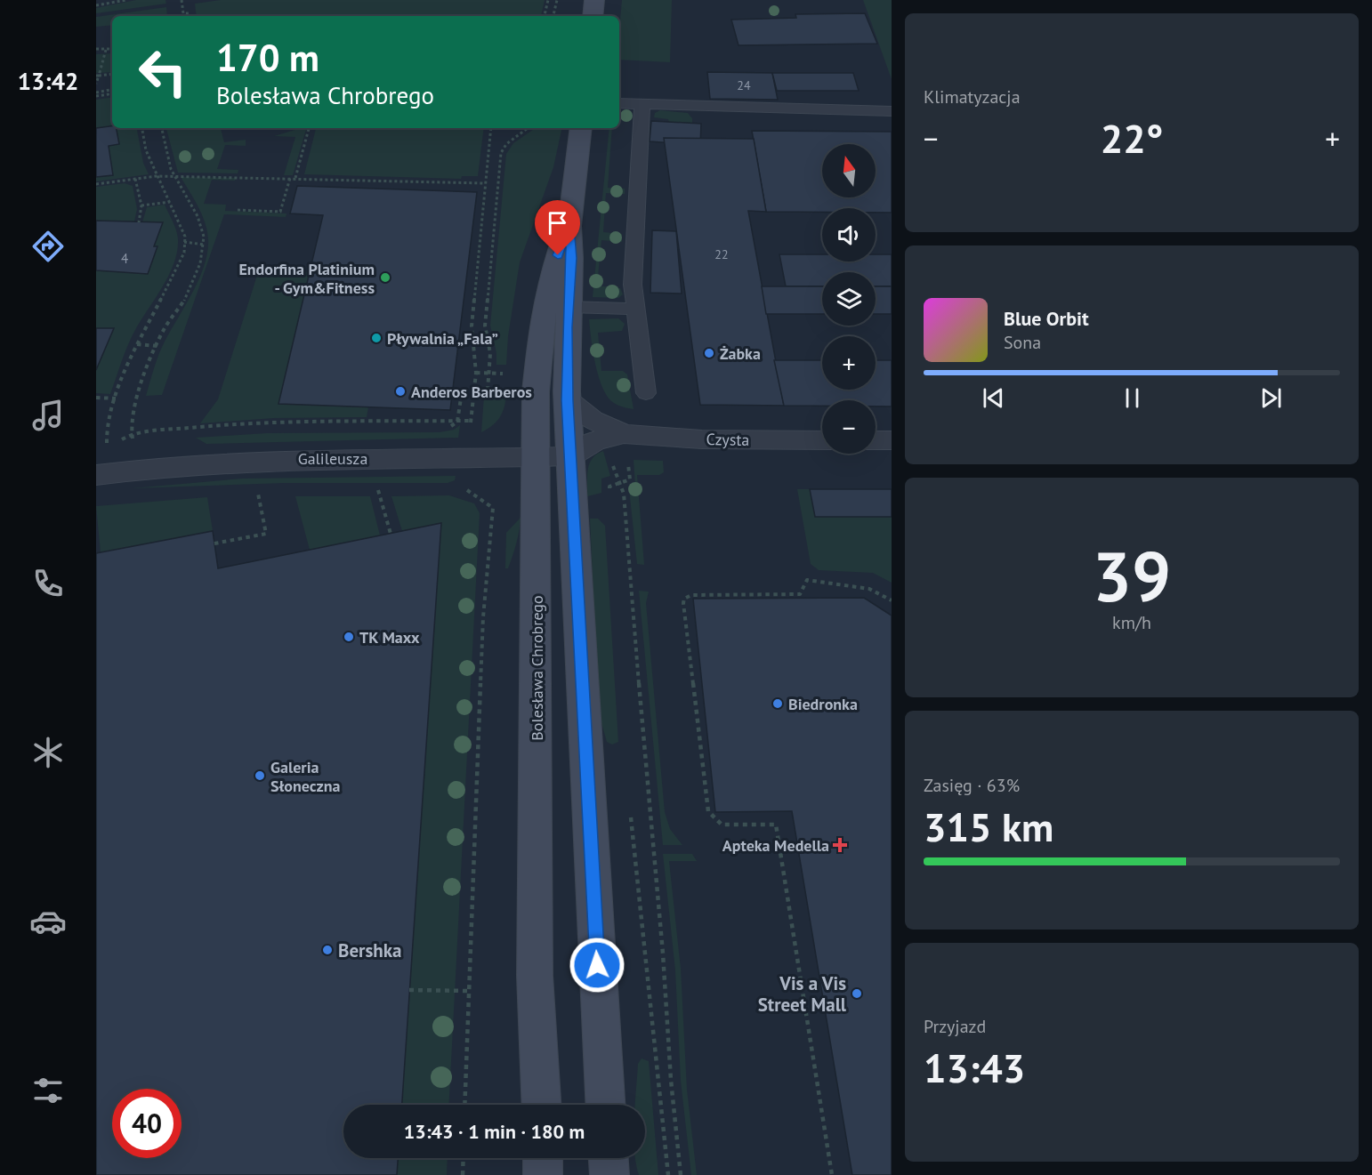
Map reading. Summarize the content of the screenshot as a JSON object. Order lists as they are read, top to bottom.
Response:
{
  "streets": {
    "street": ["Czysta", "Galileusza", "Bolesława Chrobrego"]
  },
  "crossings": [
    ["Czysta", "Galileusza"],
    ["Czysta", "Bolesława Chrobrego"],
    ["Galileusza", "Bolesława Chrobrego"]
  ],
  "places": {
    "other": [
      "Endorfina Platinium - Gym&Fitness",
      "Pływalnia „Fala”",
      "Żabka",
      "Anderos Barberos",
      "TK Maxx",
      "Biedronka",
      "Galeria Słoneczna",
      "Bershka",
      "Vis a Vis Street Mall"
    ],
    "health": ["Apteka Medella"]
  },
  "house_numbers": ["24", "22", "4"],
  "north": "top",
  "page": {
    "tabs": "13:42",
    "tile": [
      "Klimatyzacja",
      ["39", "km/h"],
      ["Zasięg · 63%", "315 km"],
      ["Przyjazd", "13:43"]
    ],
    "turn": ["170 m", "Bolesława Chrobrego"],
    "heat": ["−", "22°", "+"],
    "map_buttons": ["+", "−"],
    "song": ["Blue Orbit", "Sona"],
    "limit": "40",
    "trip": "13:43 · 1 min · 180 m"
  }
}
